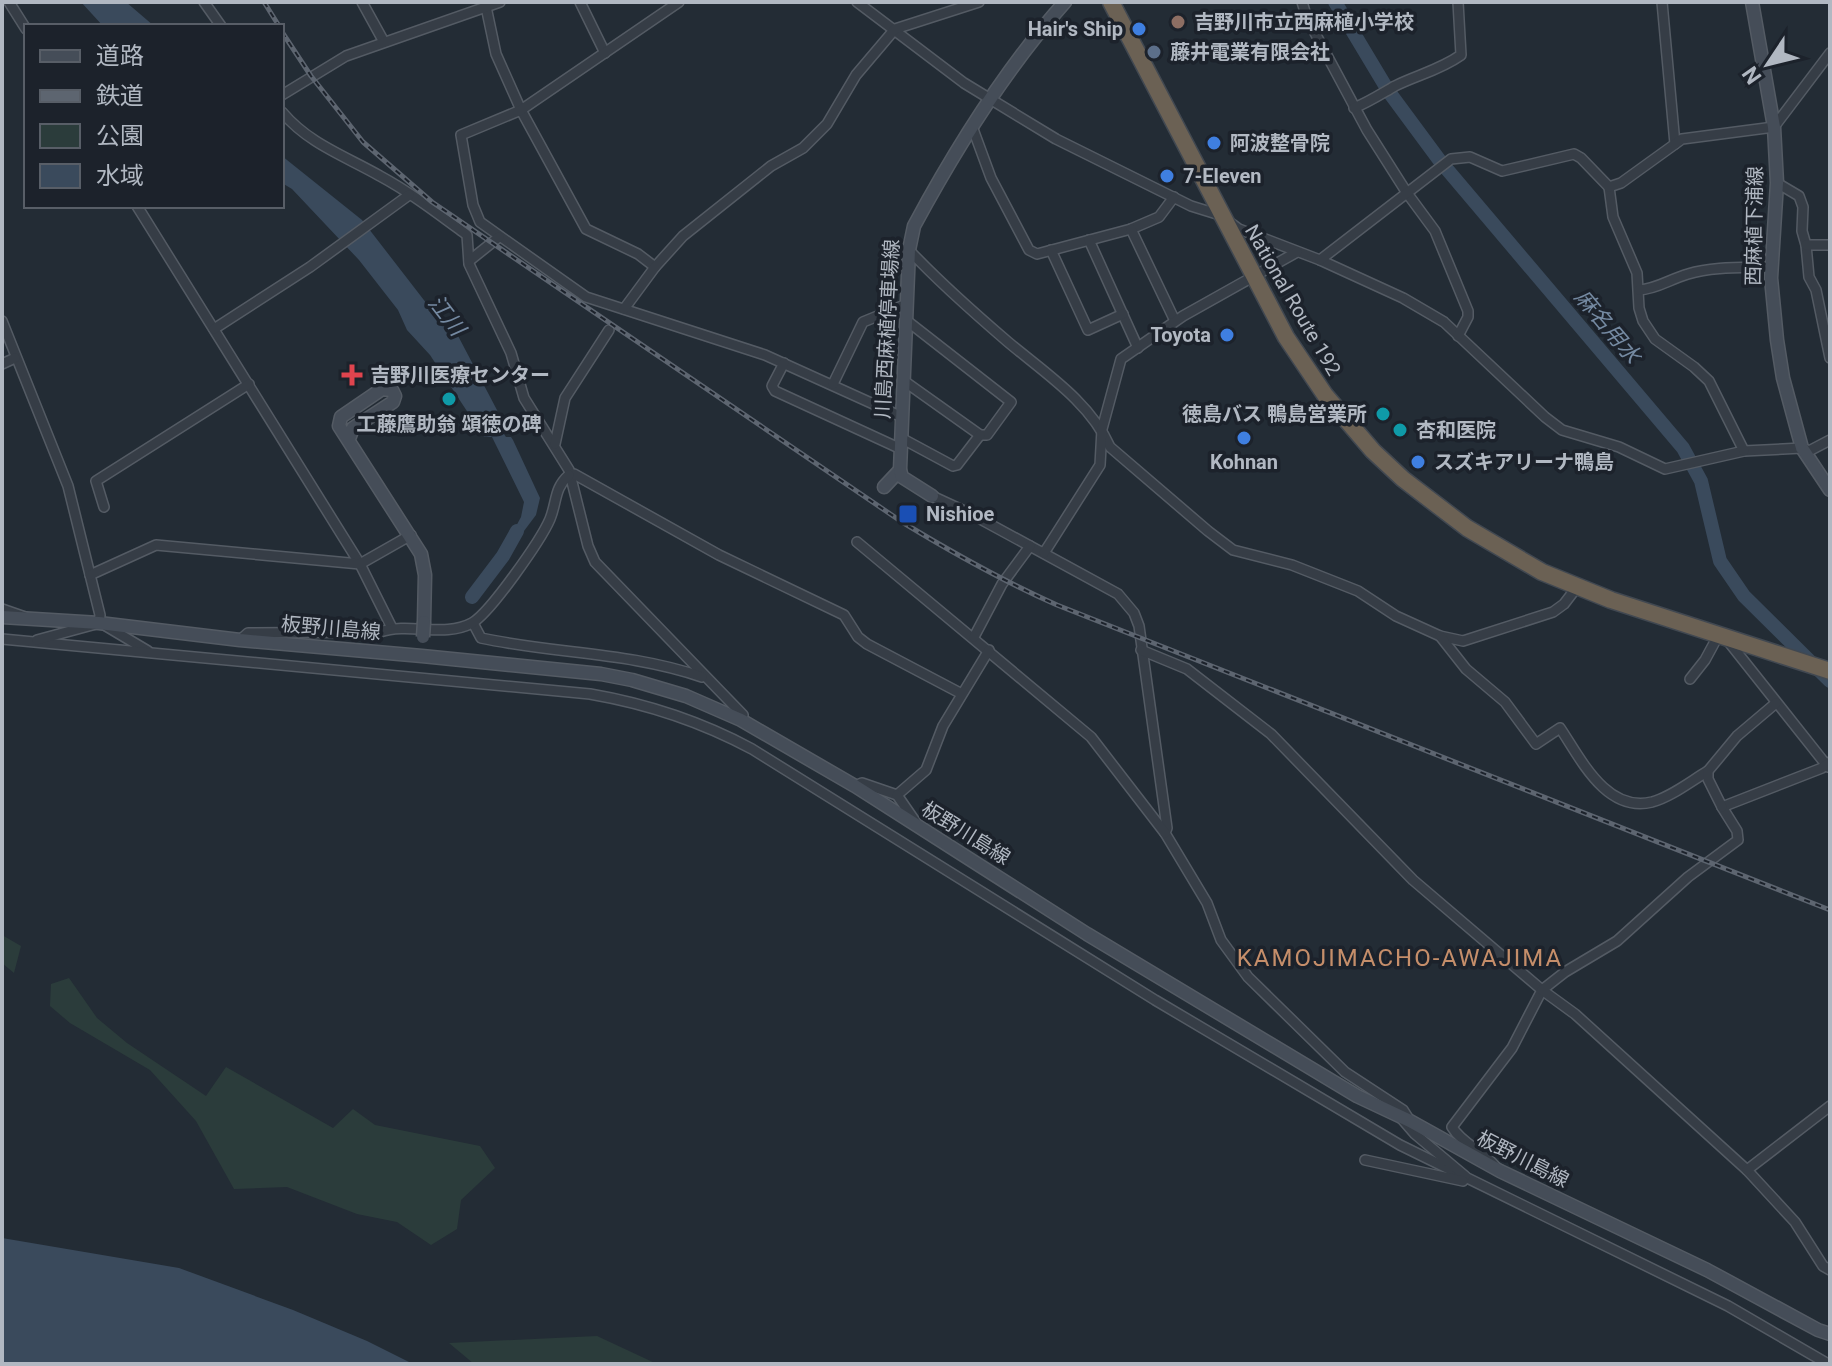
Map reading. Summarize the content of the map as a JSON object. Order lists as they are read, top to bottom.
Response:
{
  "streets": {
    "highway": ["National Route 192"],
    "main road": ["西麻植下浦線", "川島西麻植停車場線", "板野川島線"]
  },
  "districts": ["KAMOJIMACHO-AWAJIMA"],
  "water": ["江川", "麻名用水"],
  "places": {
    "other": [
      "吉野川市立西麻植小学校",
      "Hair's Ship",
      "藤井電業有限会社",
      "阿波整骨院",
      "7-Eleven",
      "Toyota",
      "工藤鷹助翁 頌徳の碑",
      "徳島バス 鴨島営業所",
      "杏和医院",
      "Kohnan",
      "スズキアリーナ鴨島"
    ],
    "health": ["吉野川医療センター"],
    "transit": ["Nishioe"]
  },
  "legend": [
    "道路",
    "鉄道",
    "公園",
    "水域"
  ],
  "north": "bottom left"
}
